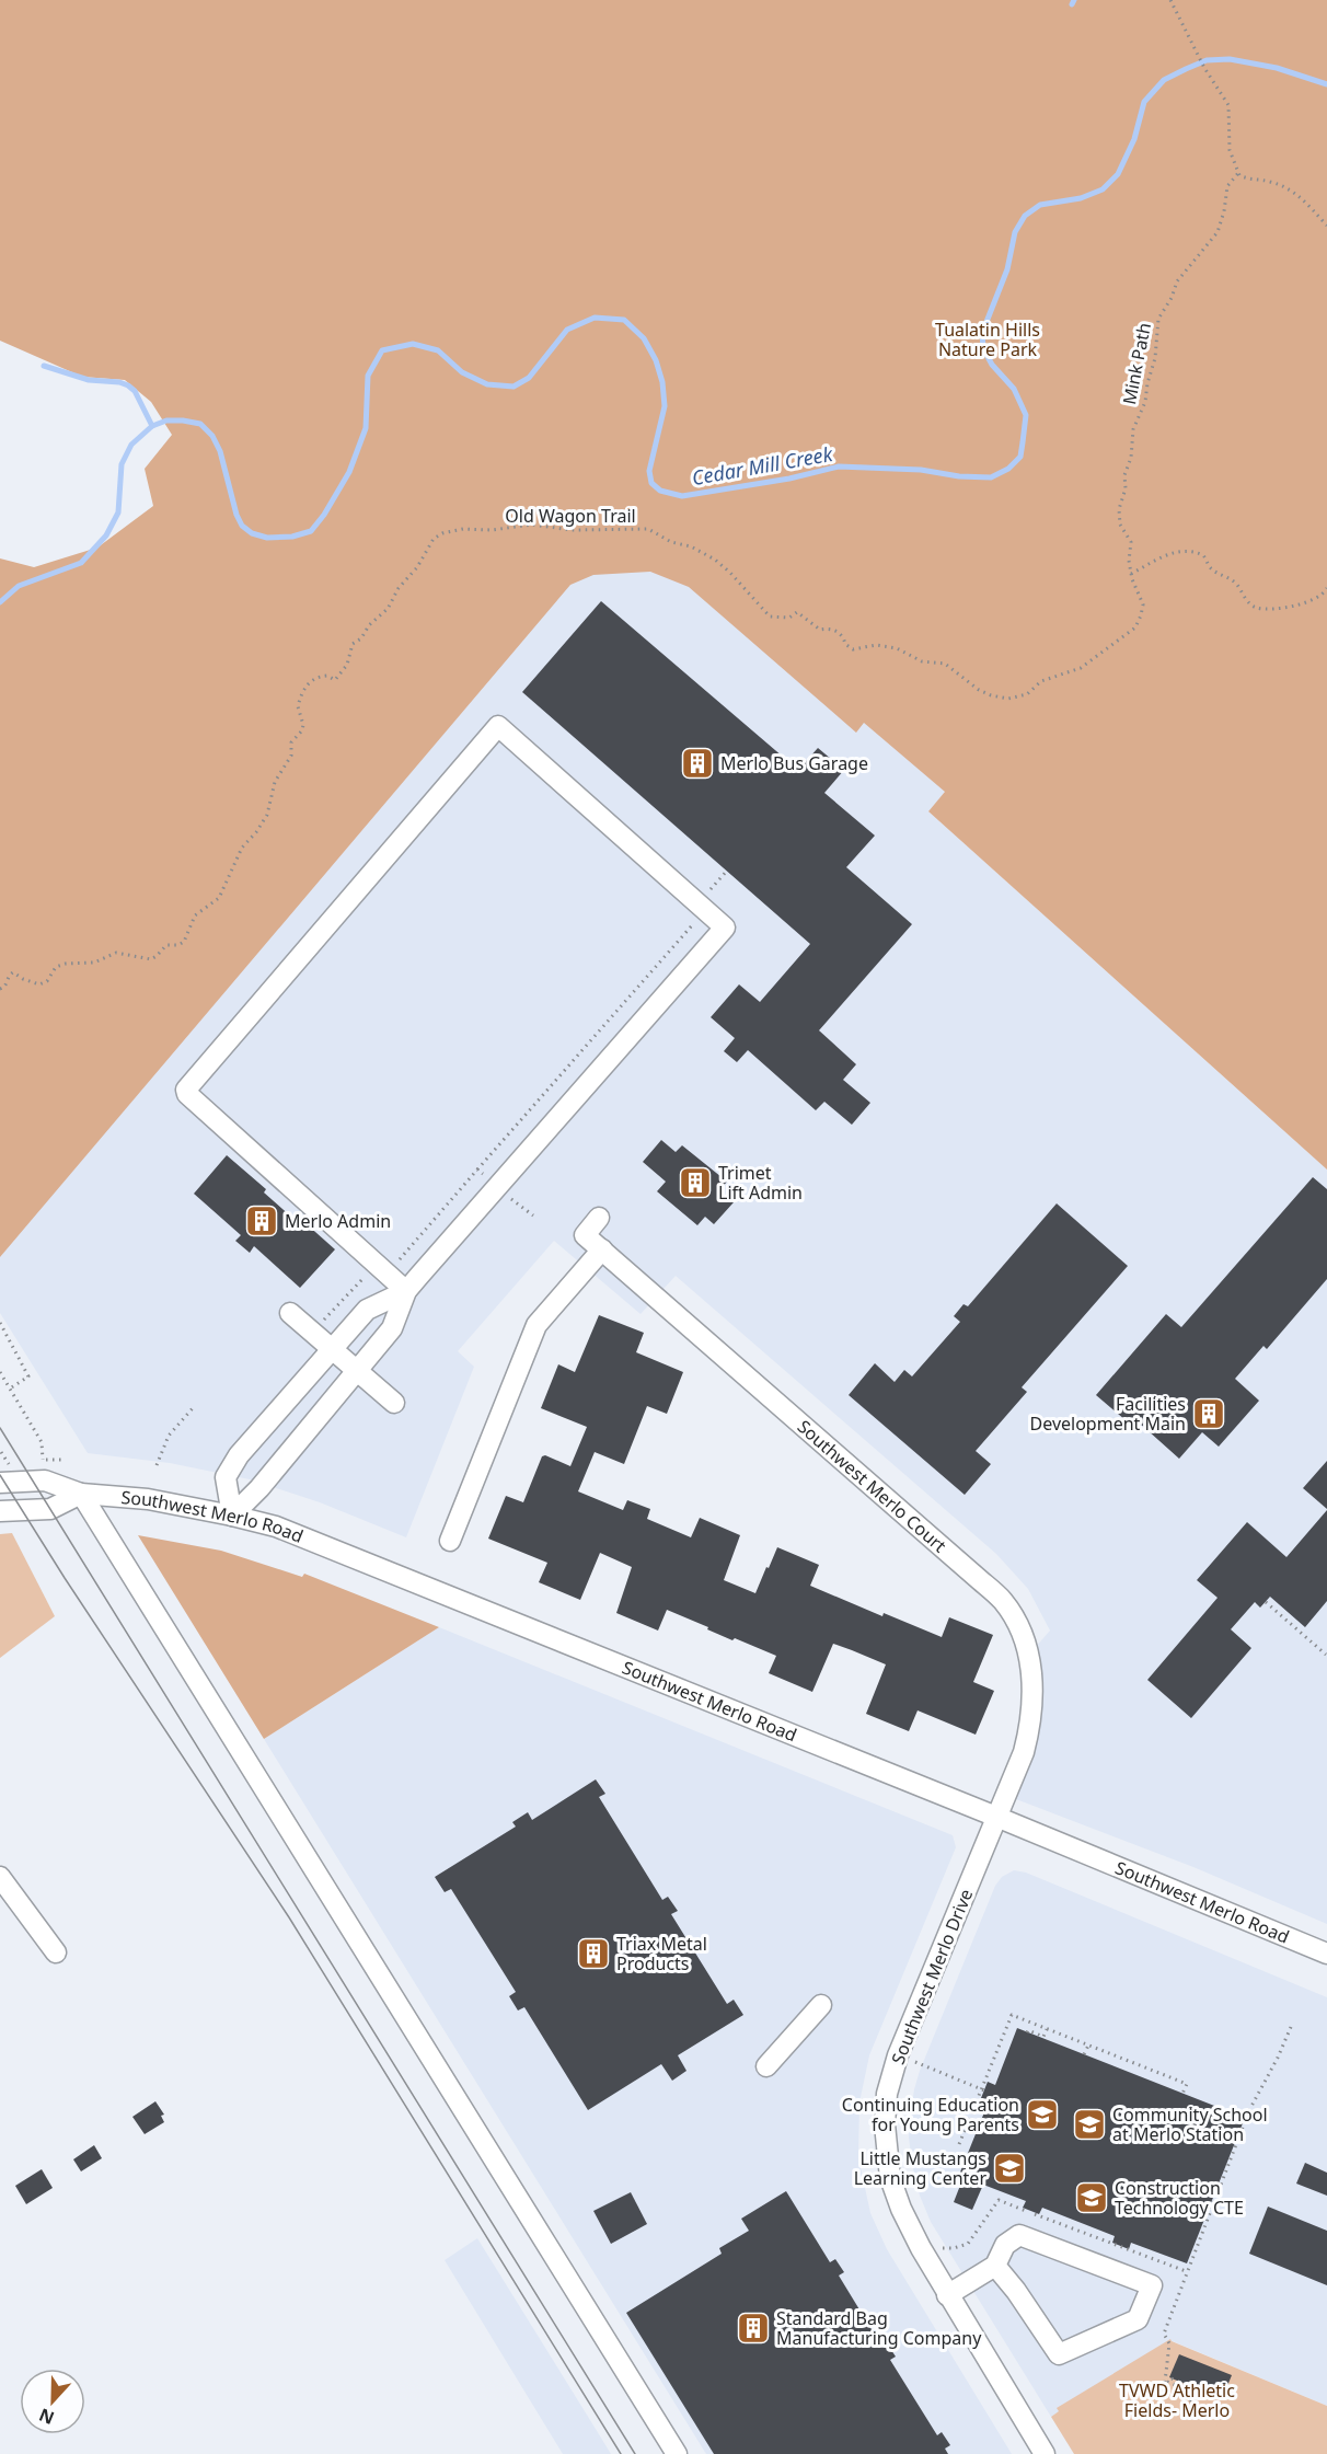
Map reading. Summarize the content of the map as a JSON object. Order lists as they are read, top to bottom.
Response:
{
  "streets": {
    "street": ["Southwest Merlo Court", "Southwest Merlo Road", "Southwest Merlo Drive"],
    "path": ["Mink Path", "Old Wagon Trail"]
  },
  "crossings": [
    ["Mink Path", "Old Wagon Trail"],
    ["Southwest Merlo Court", "Southwest Merlo Road"],
    ["Southwest Merlo Court", "Southwest Merlo Drive"],
    ["Southwest Merlo Road", "Southwest Merlo Drive"]
  ],
  "water": ["Cedar Mill Creek"],
  "parks": ["Tualatin Hills Nature Park", "TVWD Athletic Fields- Merlo"],
  "places": {
    "building": [
      "Merlo Bus Garage",
      "Trimet Lift Admin",
      "Merlo Admin",
      "Facilities Development Main",
      "Triax Metal Products",
      "Standard Bag Manufacturing Company"
    ],
    "school or university": [
      "Continuing Education for Young Parents",
      "Community School at Merlo Station",
      "Little Mustangs Learning Center",
      "Construction Technology CTE"
    ]
  },
  "north": "bottom"
}
